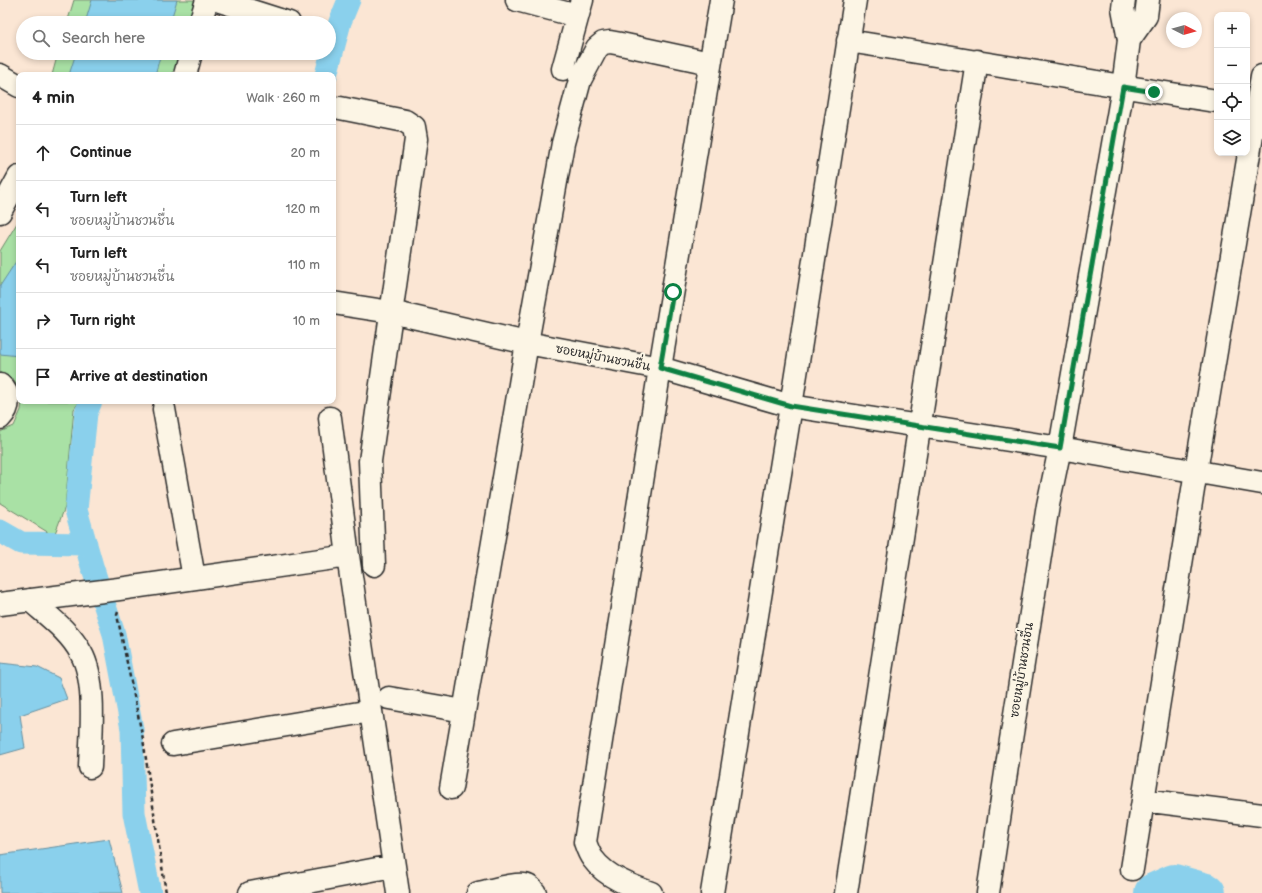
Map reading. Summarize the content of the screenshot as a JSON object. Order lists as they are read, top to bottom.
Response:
{
  "streets": {
    "street": ["ซอยหมู่บ้านชวนชื่น"]
  },
  "north": "right",
  "page": {
    "map_buttons": ["+", "−"],
    "search": "Search here",
    "heading": ["4 min", "Walk · 260 m"],
    "list": [
      ["Continue", "20 m"],
      ["Turn left", "ซอยหมู่บ้านชวนชื่น", "120 m"],
      ["Turn left", "ซอยหมู่บ้านชวนชื่น", "110 m"],
      ["Turn right", "10 m"],
      "Arrive at destination"
    ]
  }
}
